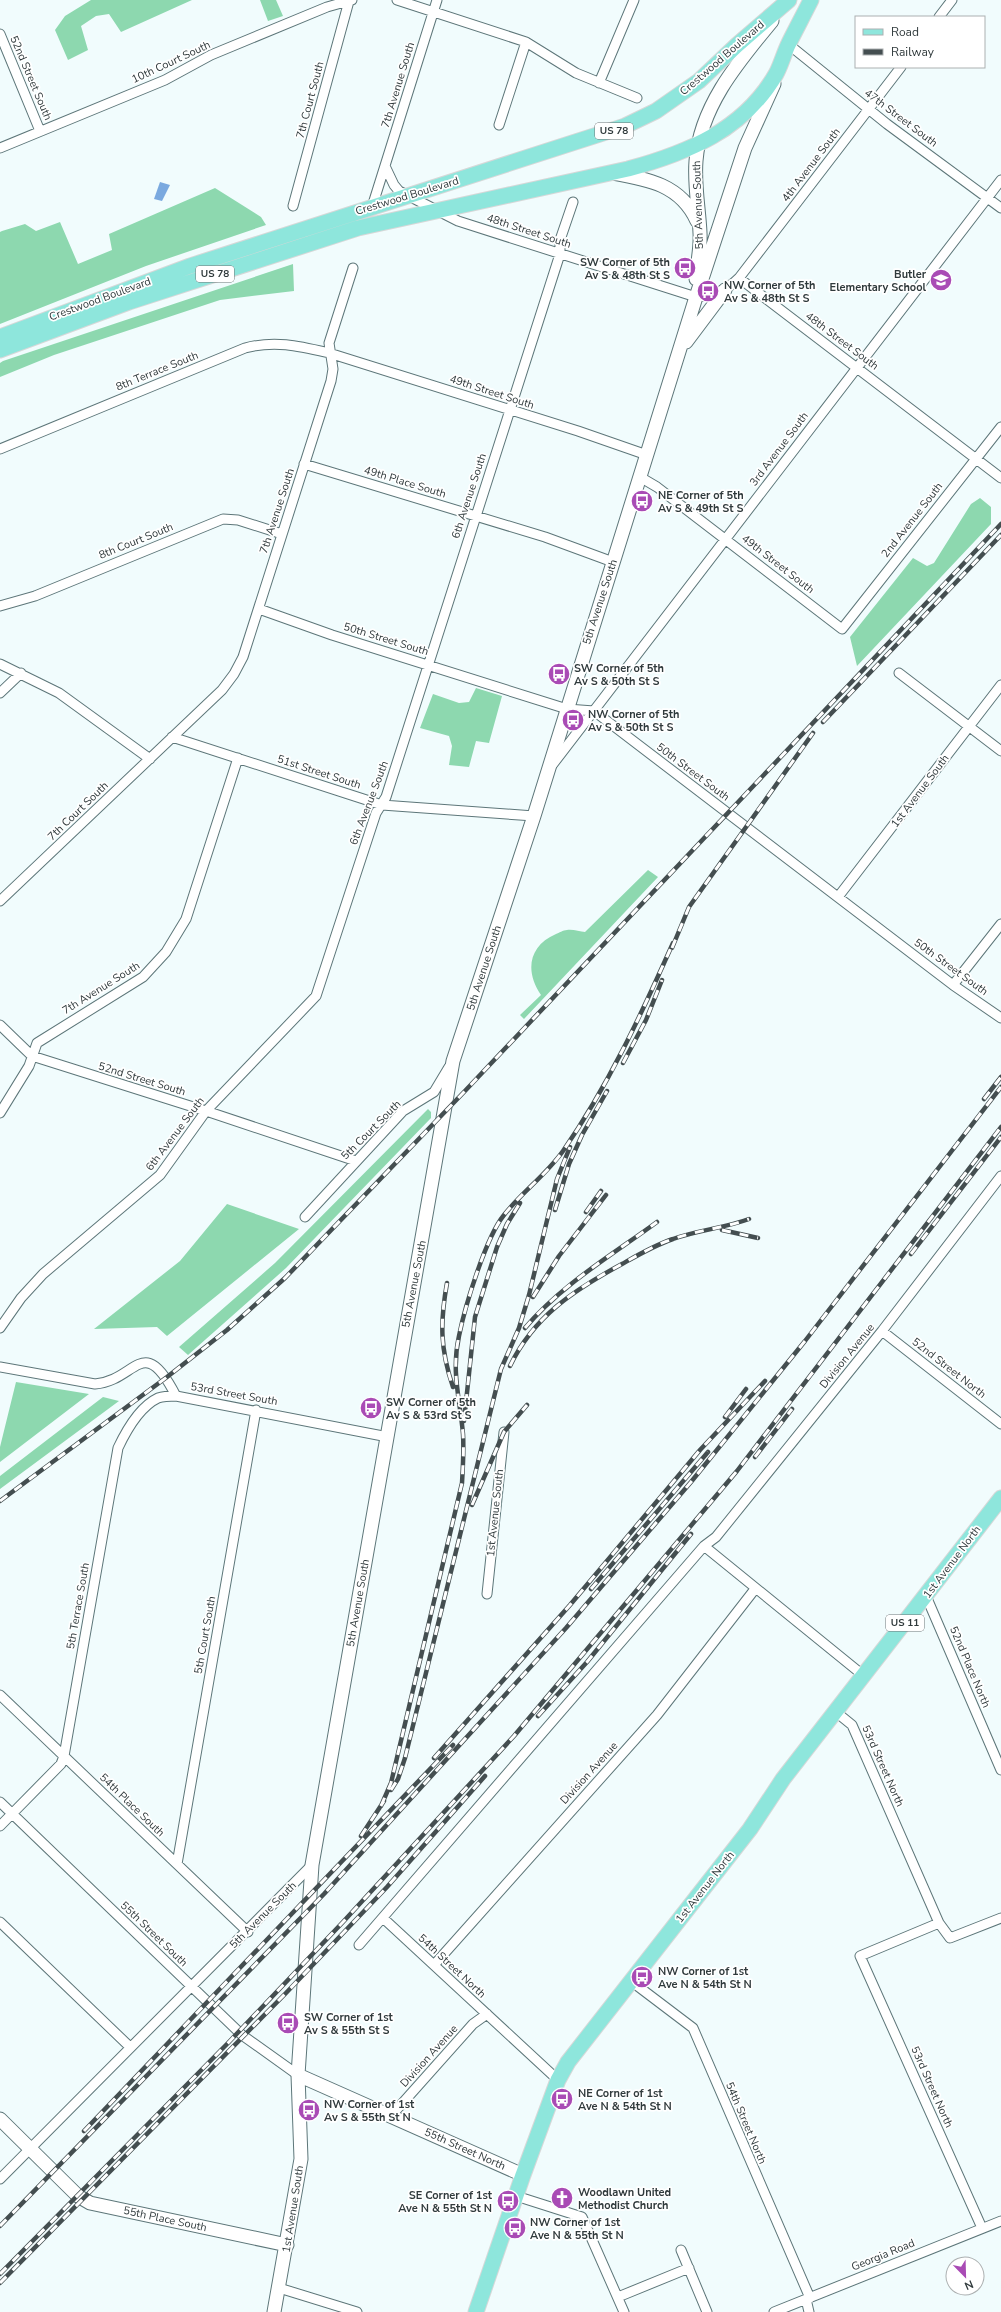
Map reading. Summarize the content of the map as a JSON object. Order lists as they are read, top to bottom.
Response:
{
  "streets": {
    "main road": [
      "Crestwood Boulevard",
      "US 78",
      "5th Avenue South",
      "1st Avenue North",
      "US 11"
    ],
    "street": [
      "10th Court South",
      "52nd Street South",
      "7th Avenue South",
      "7th Court South",
      "47th Street South",
      "4th Avenue South",
      "48th Street South",
      "8th Terrace South",
      "49th Street South",
      "3rd Avenue South",
      "49th Place South",
      "6th Avenue South",
      "2nd Avenue South",
      "8th Court South",
      "50th Street South",
      "51st Street South",
      "1st Avenue South",
      "5th Court South",
      "Division Avenue",
      "52nd Street North",
      "53rd Street South",
      "5th Terrace South",
      "52nd Place North",
      "53rd Street North",
      "54th Place South",
      "55th Street South",
      "54th Street North",
      "55th Street North",
      "55th Place South",
      "Georgia Road"
    ]
  },
  "crossings": [
    ["Crestwood Boulevard", "7th Avenue South"],
    ["Crestwood Boulevard", "5th Avenue South"],
    ["Crestwood Boulevard", "48th Street South"],
    ["10th Court South", "52nd Street South"],
    ["10th Court South", "7th Court South"],
    ["52nd Street South", "7th Avenue South"],
    ["52nd Street South", "6th Avenue South"],
    ["52nd Street South", "5th Court South"],
    ["7th Avenue South", "7th Court South"],
    ["7th Avenue South", "8th Terrace South"],
    ["7th Avenue South", "49th Street South"],
    ["7th Avenue South", "49th Place South"],
    ["7th Avenue South", "8th Court South"],
    ["7th Avenue South", "50th Street South"],
    ["7th Avenue South", "51st Street South"],
    ["7th Court South", "51st Street South"],
    ["47th Street South", "4th Avenue South"],
    ["47th Street South", "5th Avenue South"],
    ["47th Street South", "3rd Avenue South"],
    ["4th Avenue South", "48th Street South"],
    ["5th Avenue South", "48th Street South"],
    ["5th Avenue South", "49th Street South"],
    ["5th Avenue South", "3rd Avenue South"],
    ["5th Avenue South", "49th Place South"],
    ["5th Avenue South", "50th Street South"],
    ["5th Avenue South", "51st Street South"],
    ["5th Avenue South", "1st Avenue South"],
    ["5th Avenue South", "5th Court South"],
    ["5th Avenue South", "53rd Street South"],
    ["5th Avenue South", "54th Place South"],
    ["5th Avenue South", "55th Street South"],
    ["5th Avenue South", "55th Place South"],
    ["48th Street South", "3rd Avenue South"],
    ["48th Street South", "6th Avenue South"],
    ["48th Street South", "2nd Avenue South"],
    ["8th Terrace South", "49th Street South"],
    ["49th Street South", "3rd Avenue South"],
    ["49th Street South", "6th Avenue South"],
    ["49th Street South", "2nd Avenue South"],
    ["3rd Avenue South", "50th Street South"],
    ["49th Place South", "6th Avenue South"],
    ["6th Avenue South", "50th Street South"],
    ["6th Avenue South", "51st Street South"],
    ["50th Street South", "1st Avenue South"],
    ["1st Avenue South", "55th Street South"],
    ["1st Avenue South", "55th Street North"],
    ["1st Avenue South", "55th Place South"],
    ["5th Court South", "53rd Street South"],
    ["5th Court South", "54th Place South"],
    ["Division Avenue", "52nd Street North"],
    ["Division Avenue", "54th Street North"],
    ["Division Avenue", "55th Street North"],
    ["53rd Street South", "5th Terrace South"],
    ["1st Avenue North", "52nd Place North"],
    ["1st Avenue North", "53rd Street North"],
    ["1st Avenue North", "54th Street North"],
    ["1st Avenue North", "55th Street North"],
    ["5th Terrace South", "54th Place South"],
    ["5th Terrace South", "55th Street South"],
    ["53rd Street North", "Georgia Road"],
    ["55th Street South", "55th Street North"],
    ["54th Street North", "Georgia Road"]
  ],
  "places": {
    "bus stop": [
      "SW Corner of 5th Av S & 48th St S",
      "NW Corner of 5th Av S & 48th St S",
      "NE Corner of 5th Av S & 49th St S",
      "SW Corner of 5th Av S & 50th St S",
      "NW Corner of 5th Av S & 50th St S",
      "SW Corner of 5th Av S & 53rd St S",
      "NW Corner of 1st Ave N & 54th St N",
      "SW Corner of 1st Av S & 55th St S",
      "NE Corner of 1st Ave N & 54th St N",
      "NW Corner of 1st Av S & 55th St N",
      "SE Corner of 1st Ave N & 55th St N",
      "NW Corner of 1st Ave N & 55th St N"
    ],
    "school or university": ["Butler Elementary School"],
    "church": ["Woodlawn United Methodist Church"]
  },
  "legend": ["Road", "Railway"],
  "north": "bottom right"
}
